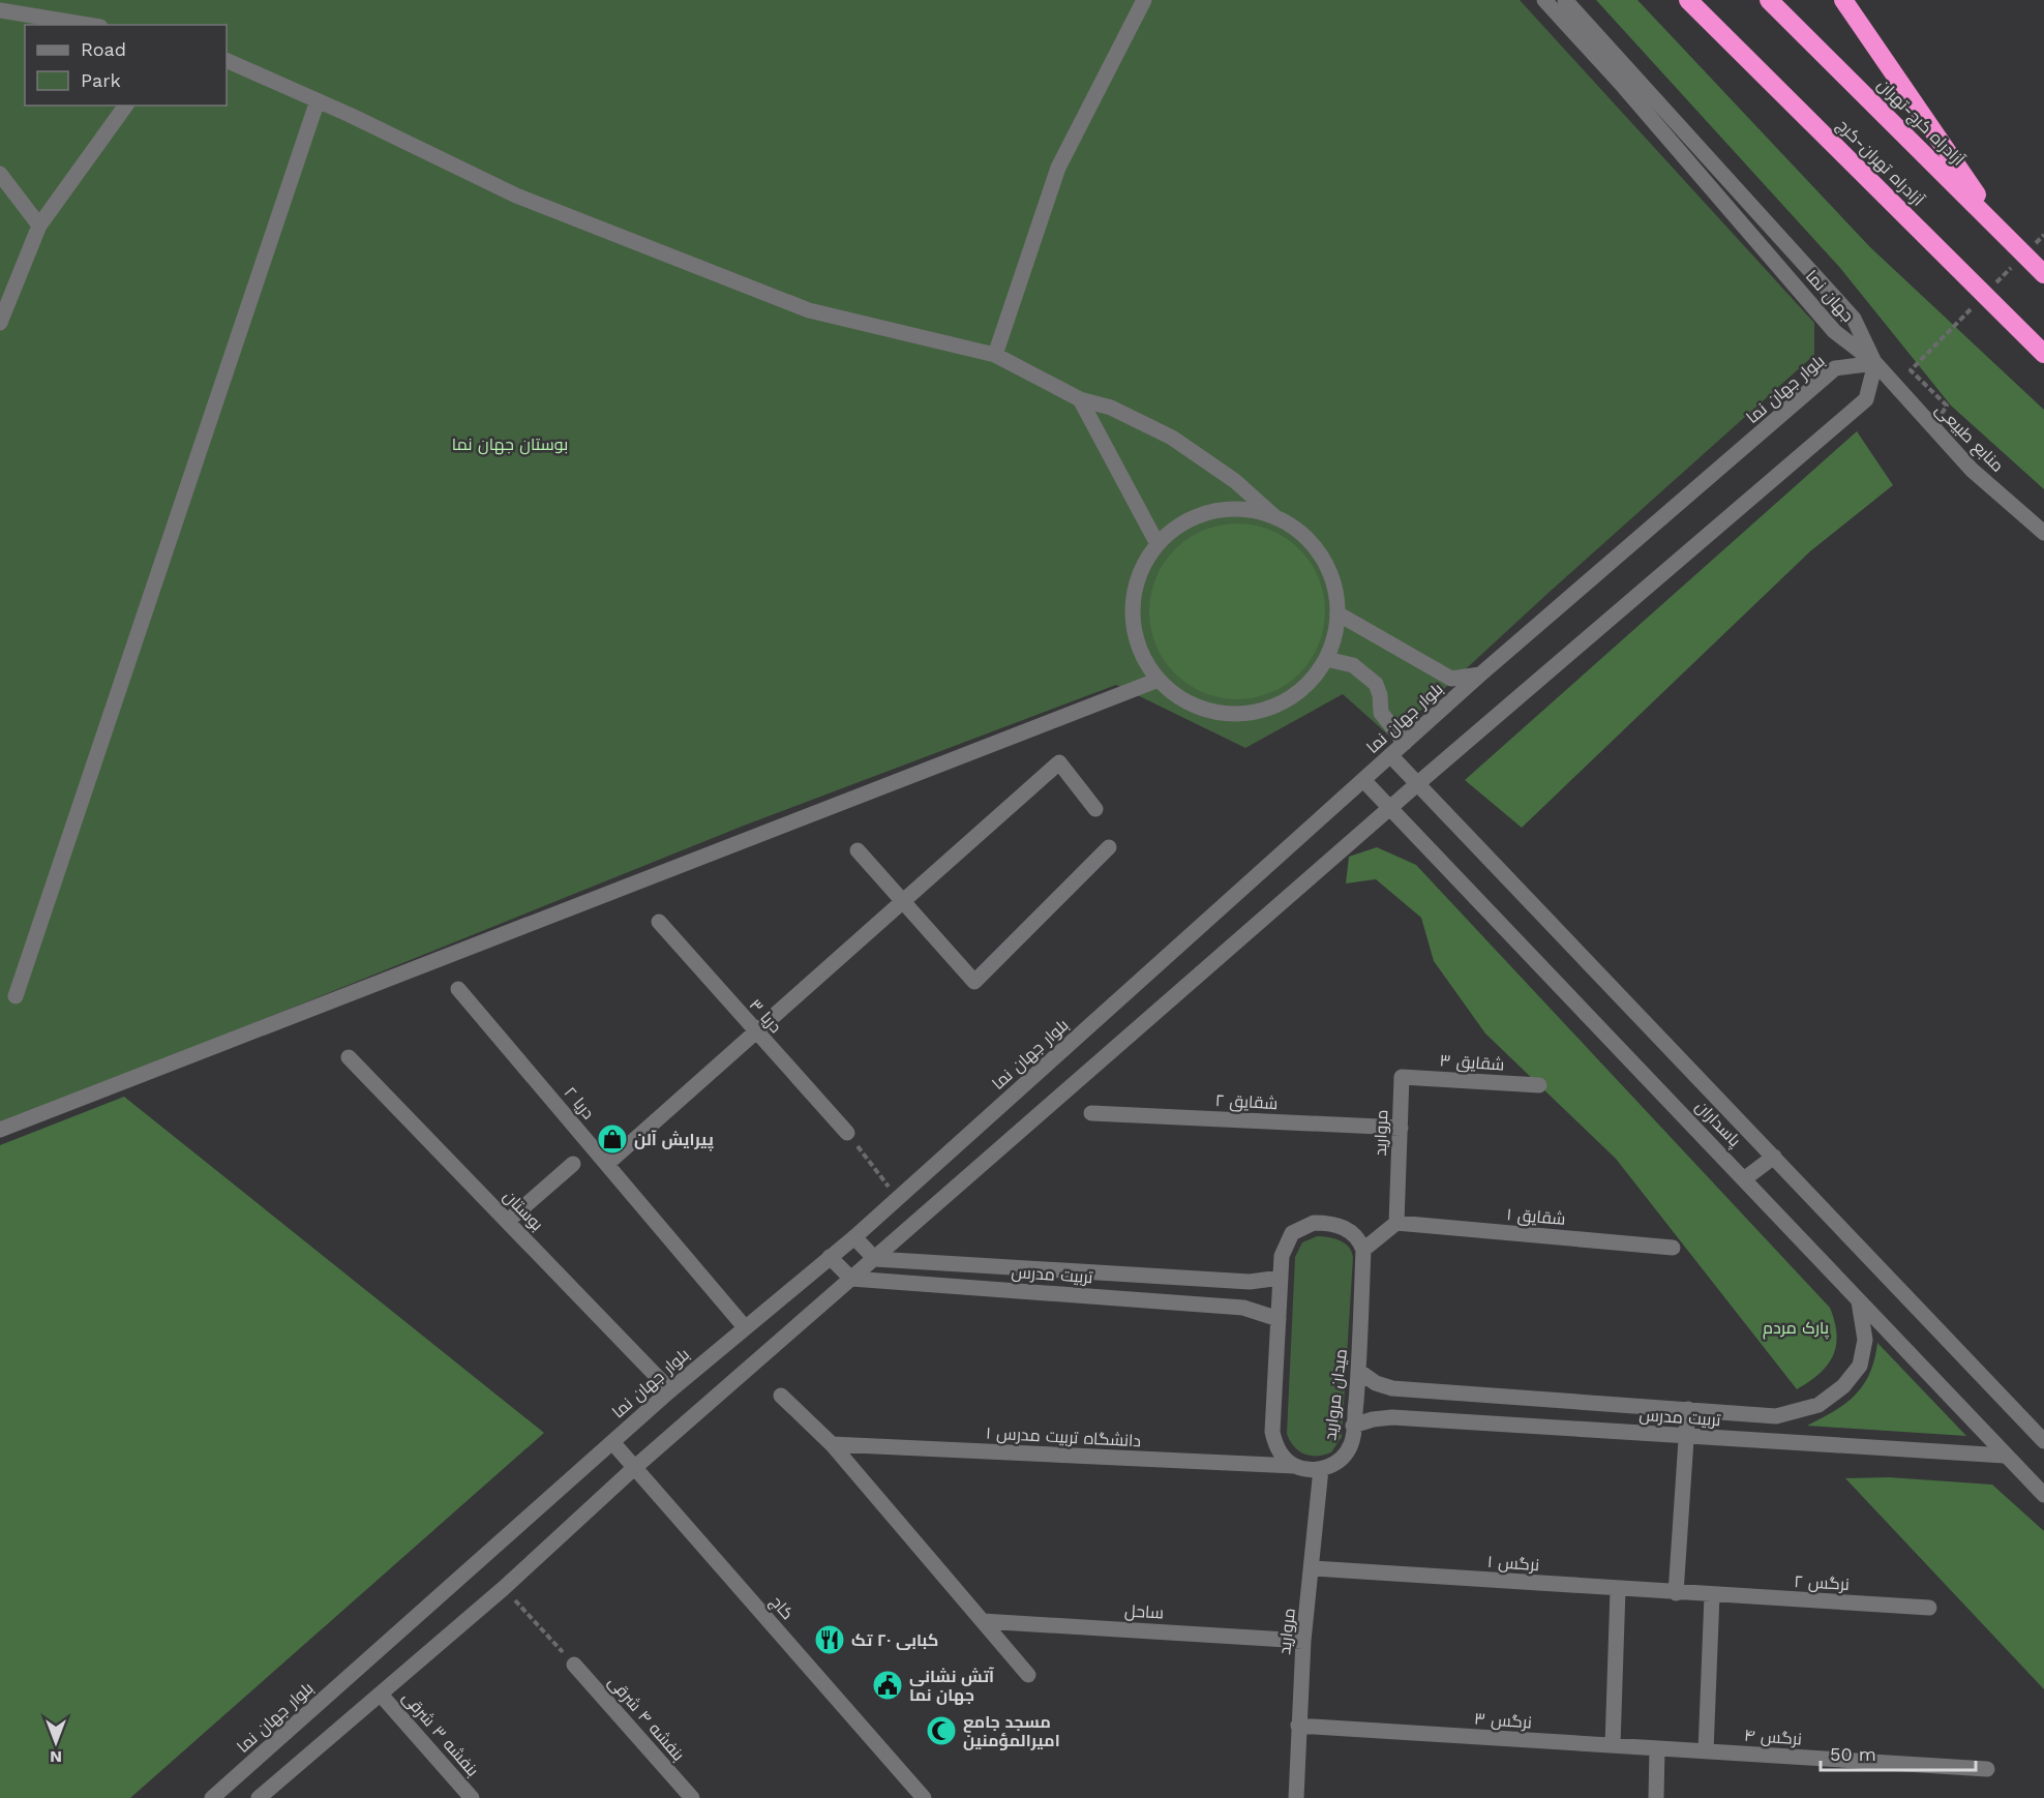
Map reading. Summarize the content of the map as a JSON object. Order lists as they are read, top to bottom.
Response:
{
  "streets": {
    "highway": ["آزادراه کرج-تهران", "آزادراه تهران-کرج"],
    "street": [
      "جهان نما",
      "بلوار جهان نما",
      "منابع طبیعی",
      "دریا ۳",
      "شقایق ۳",
      "شقایق ۲",
      "دریا ۲",
      "پاسداران",
      "مروارید",
      "بوستان",
      "شقایق ۱",
      "تربیت مدرس",
      "میدان مروارید",
      "۱ دانشگاه تربیت مدرس",
      "نرگس ۱",
      "نرگس ۲",
      "کاج",
      "ساحل",
      "بنفشه ۴ شرقی",
      "نرگس ۳",
      "بنفشه ۳ شرقی",
      "نرگس ۴"
    ]
  },
  "crossings": [
    ["جهان نما", "بلوار جهان نما"],
    ["جهان نما", "منابع طبیعی"],
    ["بلوار جهان نما", "منابع طبیعی"],
    ["بلوار جهان نما", "دریا ۲"],
    ["بلوار جهان نما", "پاسداران"],
    ["بلوار جهان نما", "بوستان"],
    ["بلوار جهان نما", "کاج"],
    ["شقایق ۳", "مروارید"],
    ["شقایق ۲", "مروارید"],
    ["پاسداران", "تربیت مدرس"],
    ["مروارید", "شقایق ۱"],
    ["مروارید", "میدان مروارید"],
    ["مروارید", "نرگس ۱"],
    ["مروارید", "ساحل"],
    ["مروارید", "نرگس ۳"],
    ["تربیت مدرس", "میدان مروارید"],
    ["نرگس ۱", "نرگس ۲"],
    ["نرگس ۳", "نرگس ۴"]
  ],
  "parks": ["بوستان جهان نما", "پارک مردم"],
  "places": {
    "shop": ["پیرایش آلن"],
    "restaurant": ["کبابی ۲۰ تک"],
    "public building": ["آتش نشانی جهان نما"],
    "mosque": ["مسجد جامع امیرالمؤمنین"]
  },
  "legend": ["Road", "Park"],
  "scale_bar": "50 m",
  "north": "bottom"
}
